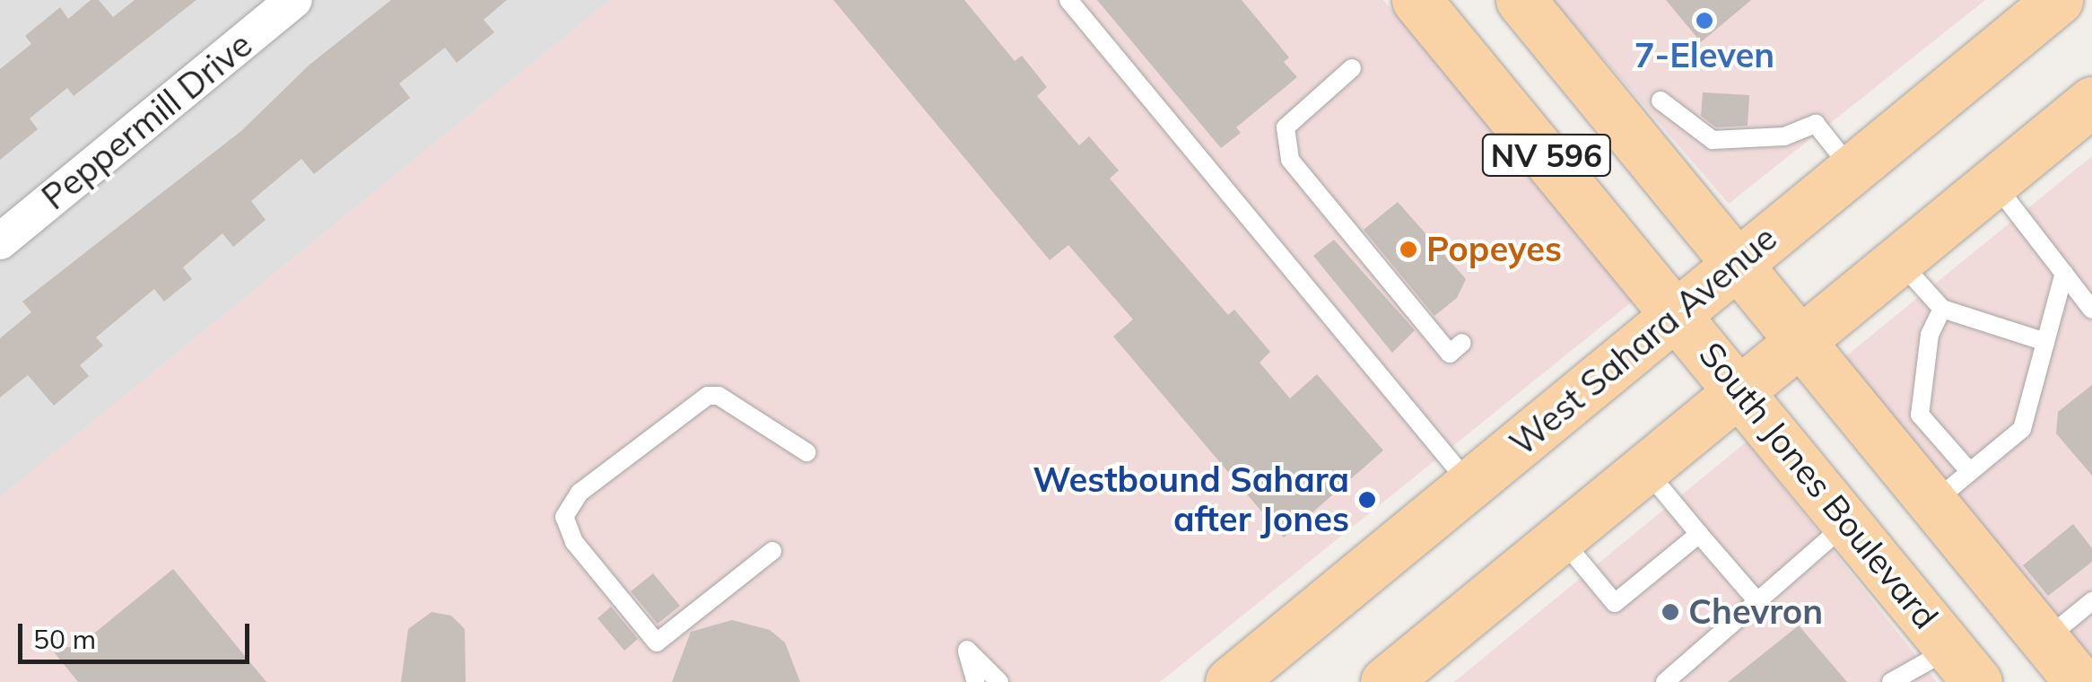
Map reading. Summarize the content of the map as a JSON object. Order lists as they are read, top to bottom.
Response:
{
  "streets": {
    "main road": ["NV 596", "West Sahara Avenue", "South Jones Boulevard"],
    "street": ["Peppermill Drive"]
  },
  "crossings": [
    ["NV 596", "West Sahara Avenue"],
    ["West Sahara Avenue", "South Jones Boulevard"]
  ],
  "places": [
    "7-Eleven",
    "Popeyes",
    "Westbound Sahara after Jones",
    "Chevron"
  ],
  "scale_bar": "50 m"
}
